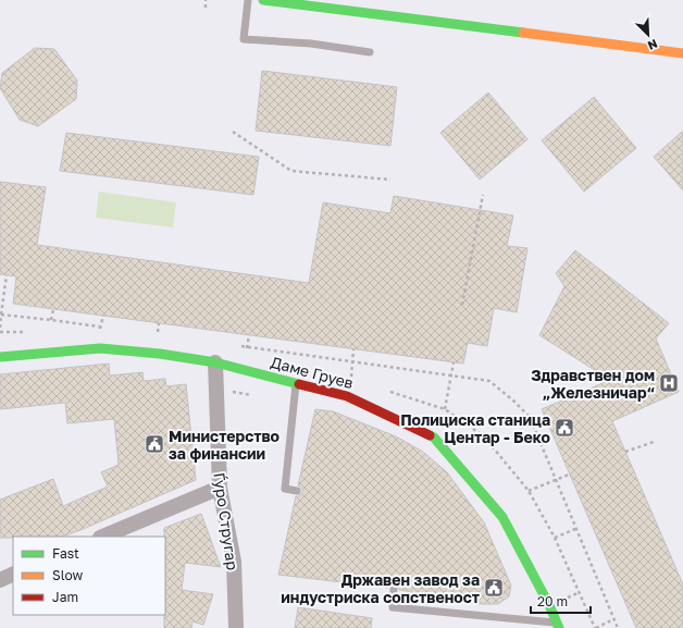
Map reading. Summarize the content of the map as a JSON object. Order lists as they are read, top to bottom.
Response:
{
  "streets": {
    "street": ["Даме Груев", "Ѓуро Стругар"]
  },
  "crossings": [
    ["Даме Груев", "Ѓуро Стругар"]
  ],
  "places": {
    "hospital": ["Здравствен дом „Железничар“"],
    "public building": ["Полициска станица Центар - Беко", "Министерство за финансии", "Државен завод за индустриска сопственост"]
  },
  "legend": ["Fast", "Slow", "Jam"],
  "scale_bar": "20 m",
  "north": "bottom right"
}
